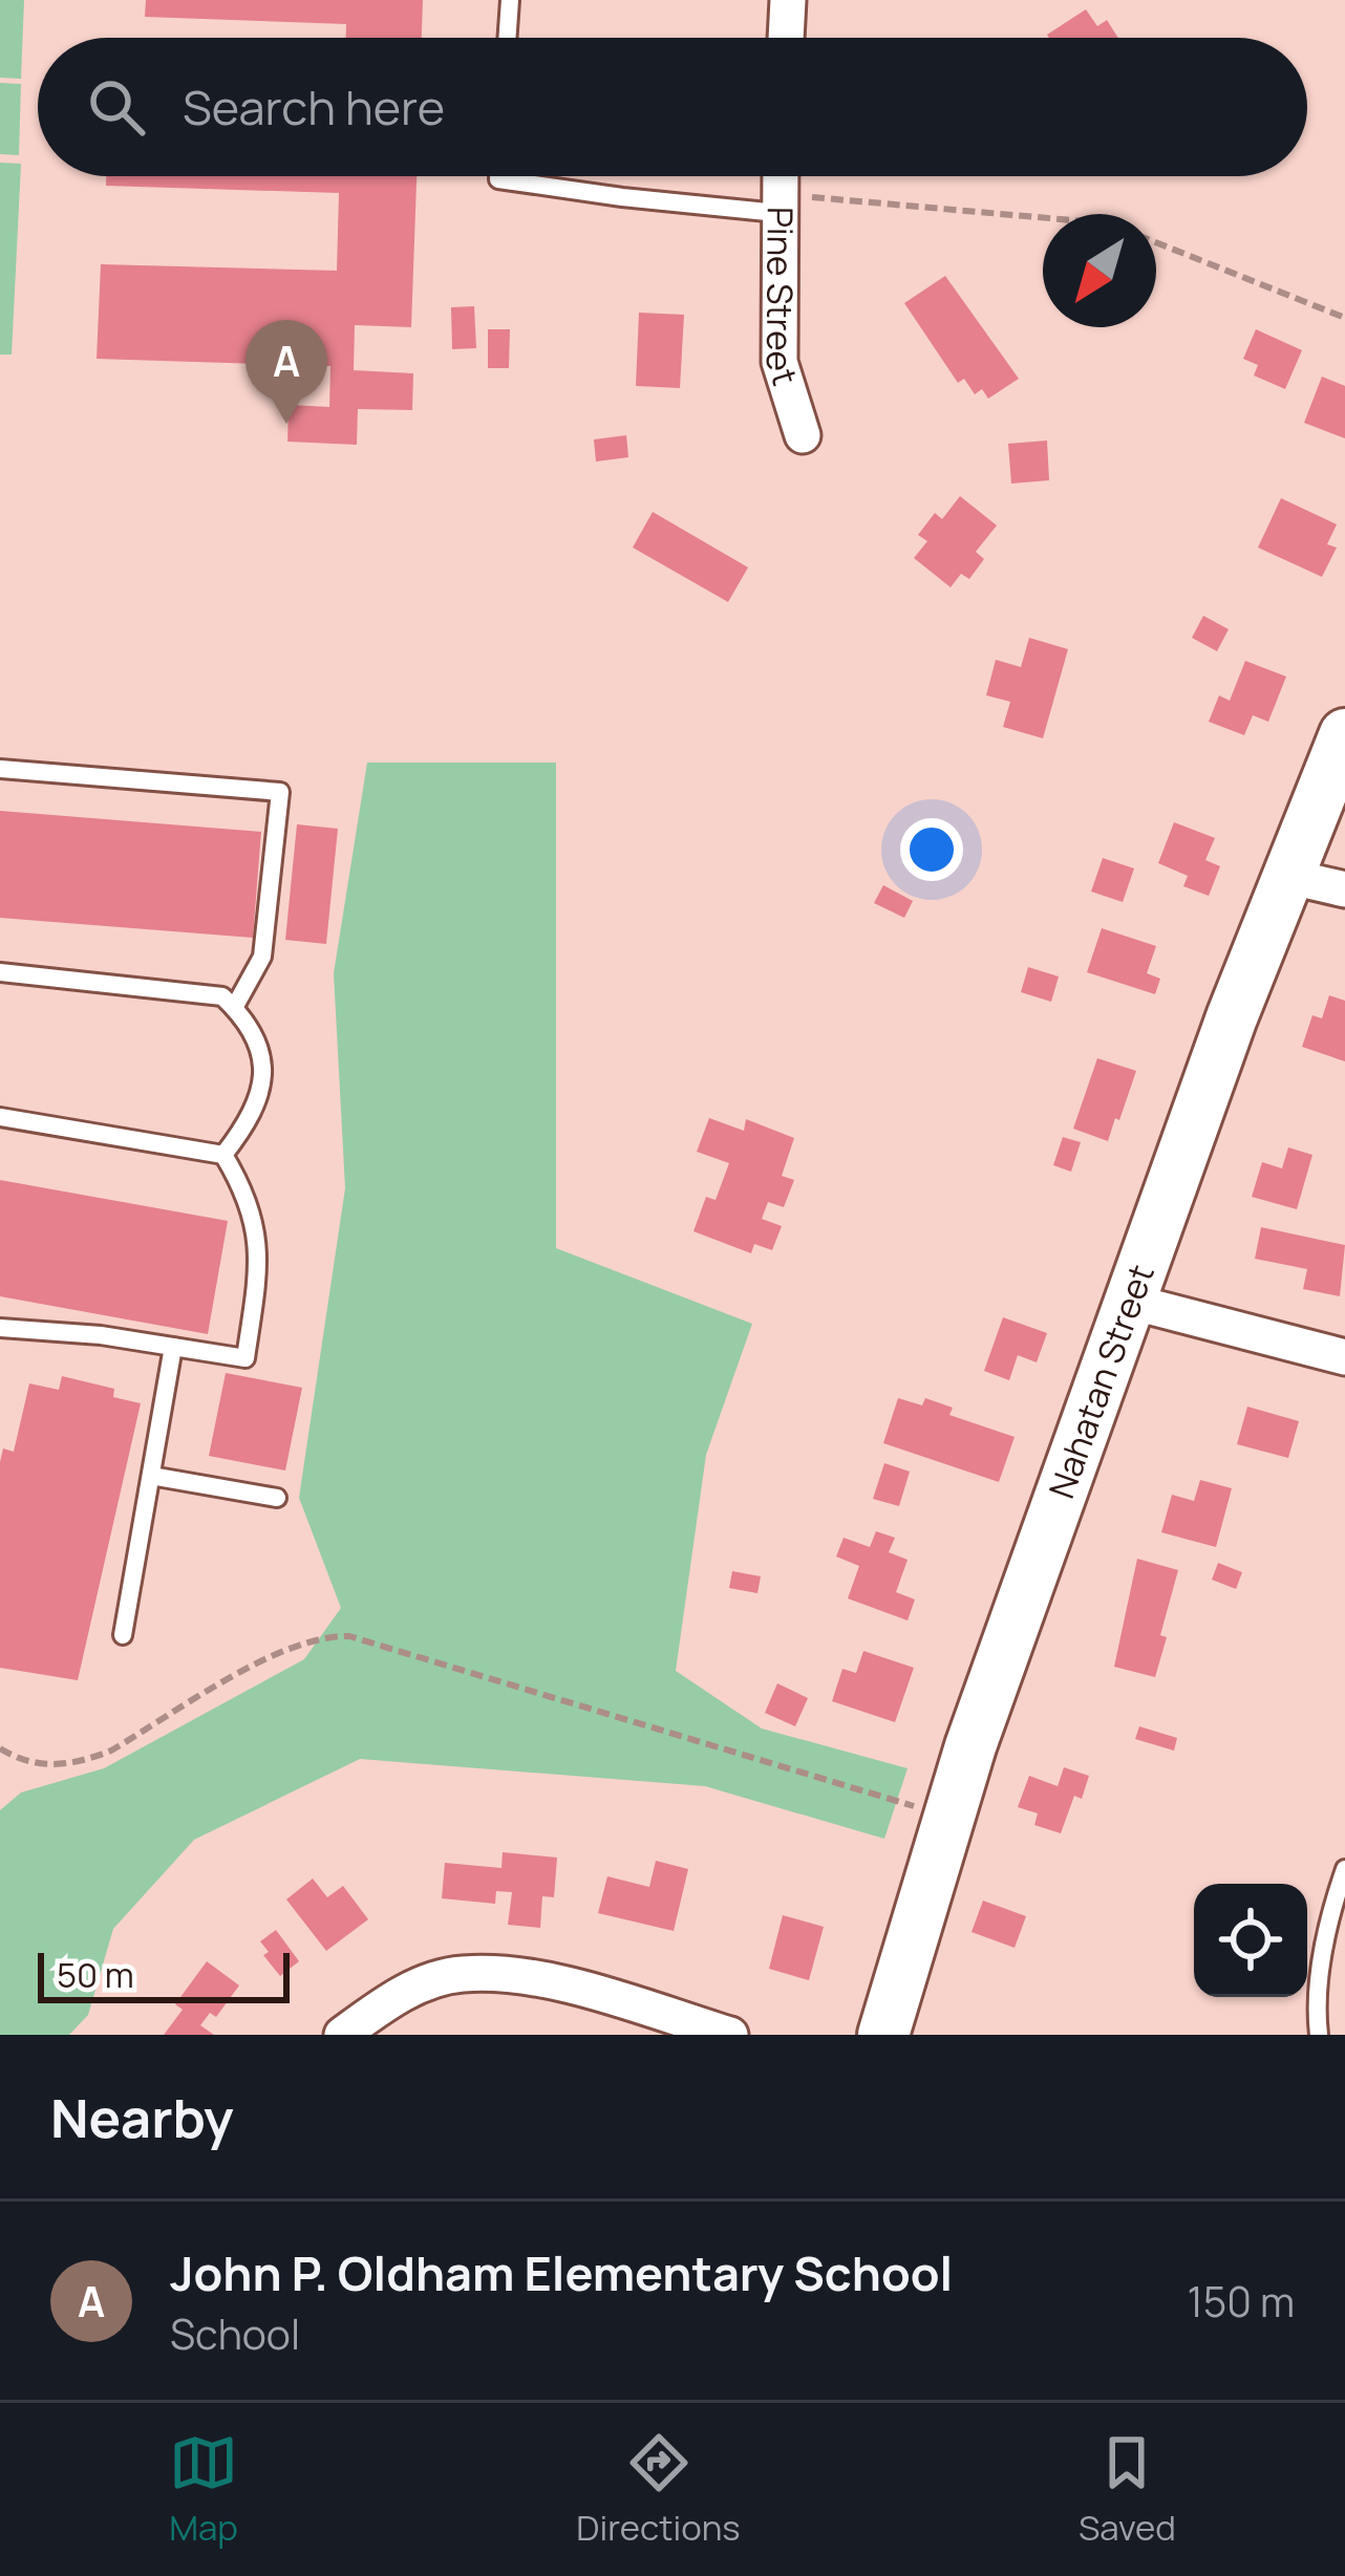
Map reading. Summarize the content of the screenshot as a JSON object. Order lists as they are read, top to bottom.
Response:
{
  "streets": {
    "main road": ["Nahatan Street"],
    "street": ["Pine Street"]
  },
  "scale_bar": "50 m",
  "north": "bottom left",
  "page": {
    "search": "Search here",
    "pins": "A",
    "scale": "50 m",
    "heading": "Nearby",
    "list": [
      {
        "mark": "A",
        "name": "John P. Oldham Elementary School",
        "note": "School",
        "value": "150 m"
      }
    ],
    "nav": ["Map", "Directions", "Saved"]
  }
}
